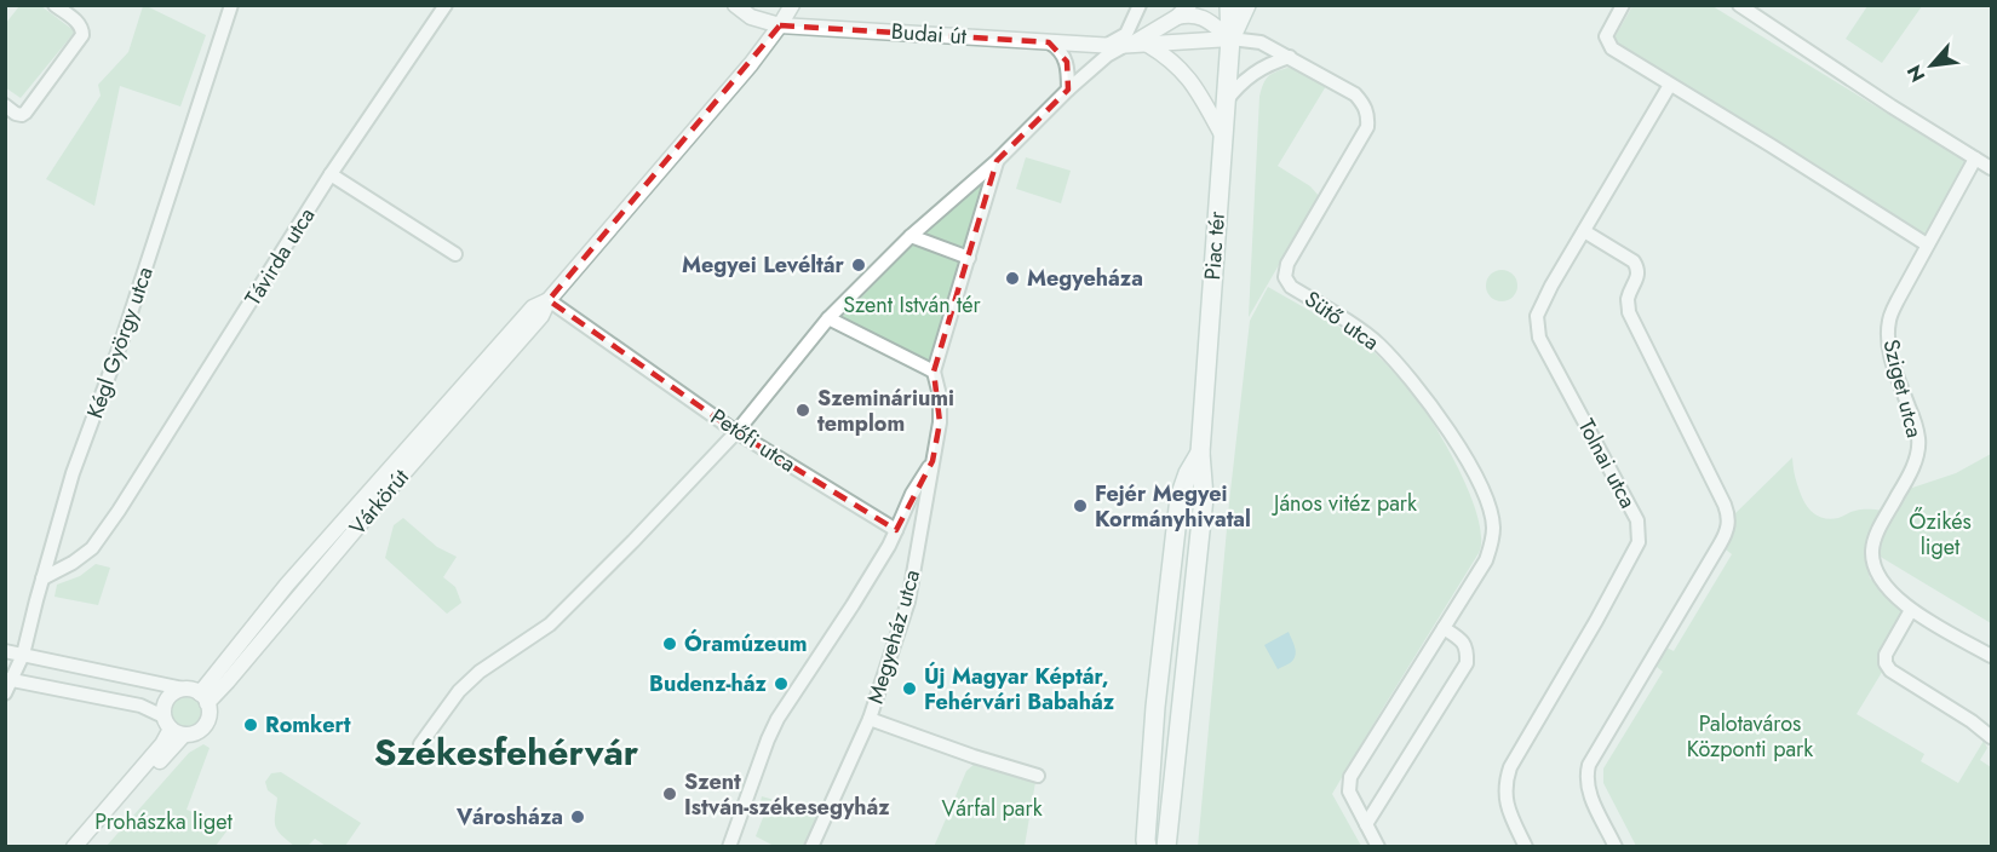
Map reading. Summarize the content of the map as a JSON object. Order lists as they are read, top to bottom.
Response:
{
  "streets": {
    "main road": ["Piac tér"],
    "street": [
      "Budai út",
      "Távirda utca",
      "Sütő utca",
      "Kégl György utca",
      "Sziget utca",
      "Petőfi utca",
      "Tolnai utca",
      "Várkörút",
      "Megyeház utca"
    ]
  },
  "crossings": [
    ["Budai út", "Piac tér"],
    ["Budai út", "Sütő utca"],
    ["Budai út", "Várkörút"],
    ["Piac tér", "Sütő utca"],
    ["Távirda utca", "Kégl György utca"],
    ["Petőfi utca", "Várkörút"]
  ],
  "districts": ["Székesfehérvár"],
  "parks": [
    "Szent István tér",
    "János vitéz park",
    "Őzikés liget",
    "Palotaváros Központi park",
    "Várfal park",
    "Prohászka liget"
  ],
  "places": [
    "Megyei Levéltár",
    "Megyeháza",
    "Szemináriumi templom",
    "Fejér Megyei Kormányhivatal",
    "Óramúzeum",
    "Budenz-ház",
    "Új Magyar Képtár, Fehérvári Babaház",
    "Romkert",
    "Szent István-székesegyház",
    "Városháza"
  ],
  "north": "bottom left"
}
